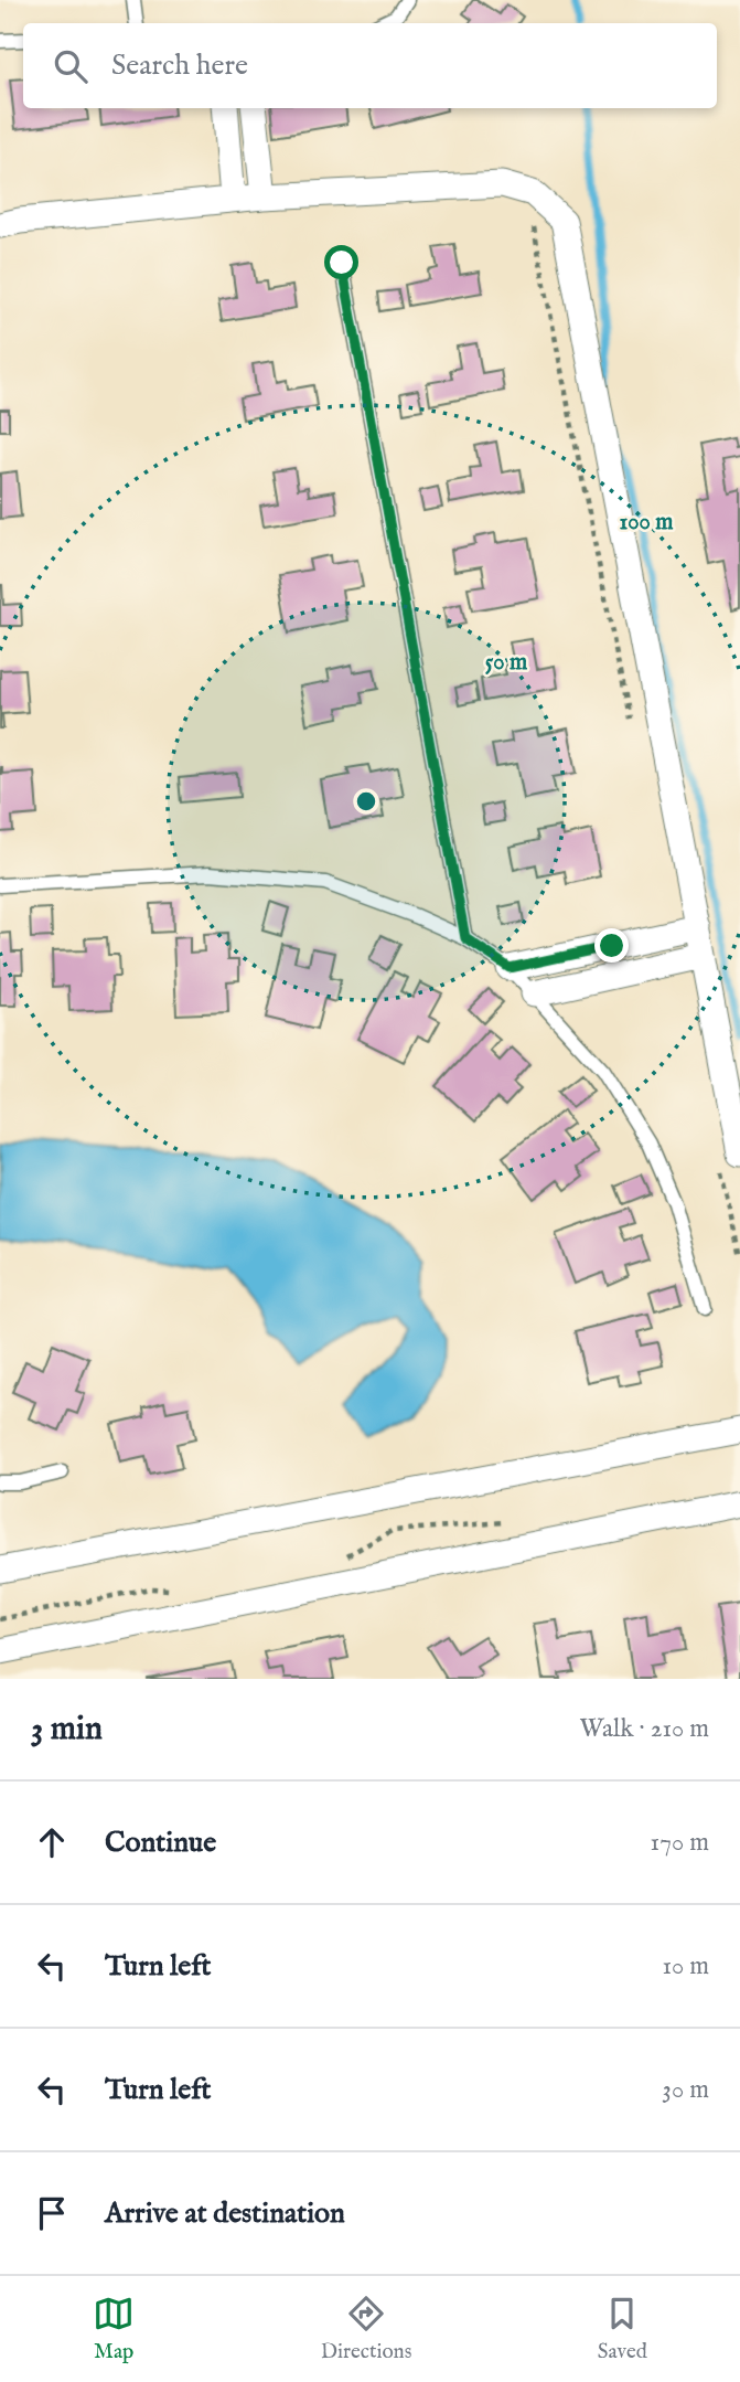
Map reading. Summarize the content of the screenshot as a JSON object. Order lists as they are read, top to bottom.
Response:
{
  "page": {
    "search": "Search here",
    "heading": ["3 min", "Walk · 210 m"],
    "list": [
      ["Continue", "170 m"],
      ["Turn left", "10 m"],
      ["Turn left", "30 m"],
      "Arrive at destination"
    ],
    "nav": ["Map", "Directions", "Saved"]
  },
  "rings": ["100 m", "50 m"]
}
